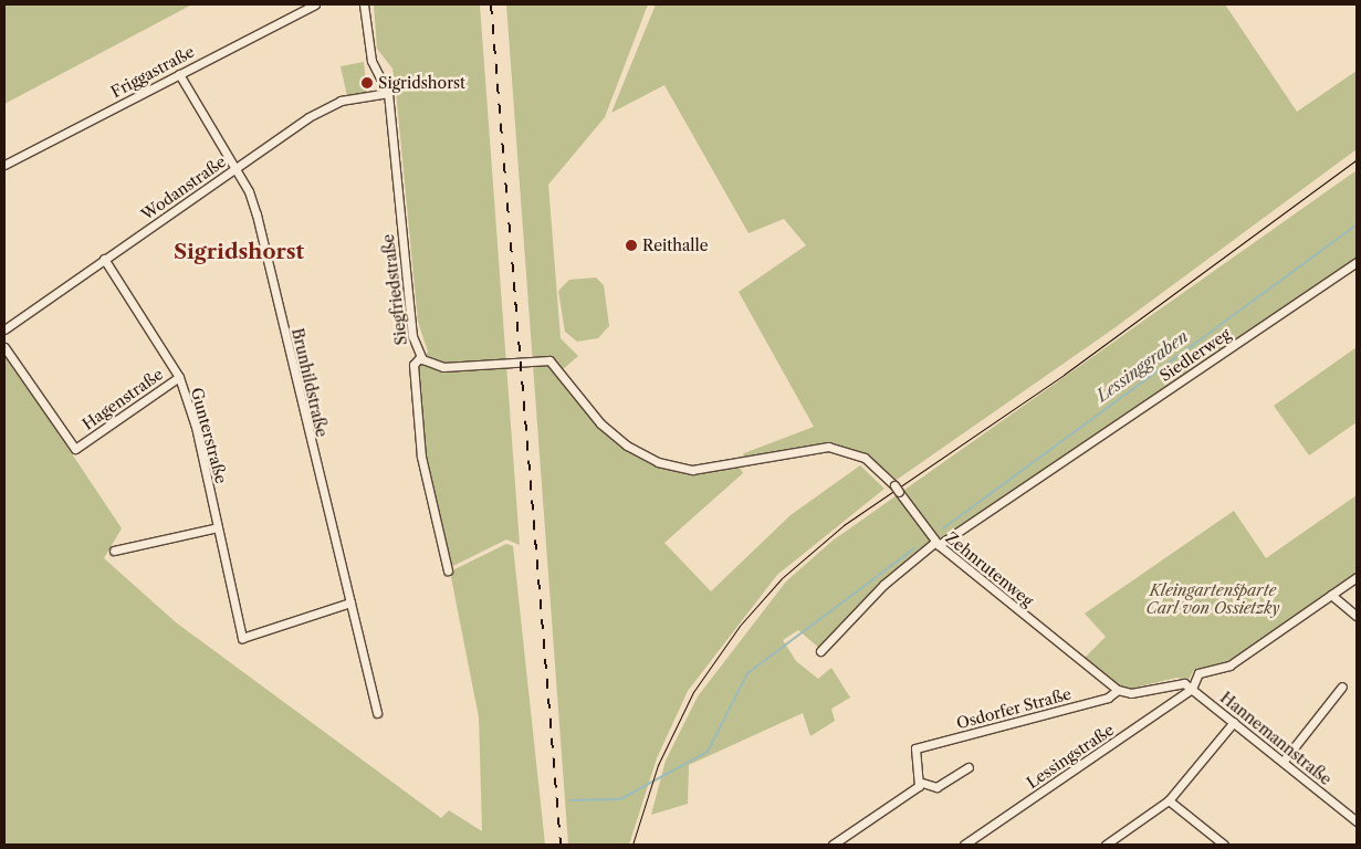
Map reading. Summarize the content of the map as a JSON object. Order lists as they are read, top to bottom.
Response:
{
  "streets": {
    "street": [
      "Friggastraße",
      "Wodanstraße",
      "Siegfriedstraße",
      "Siedlerweg",
      "Brunhildstraße",
      "Hagenstraße",
      "Gunterstraße",
      "Zehnrutenweg",
      "Osdorfer Straße",
      "Hannemannstraße",
      "Lessingstraße"
    ]
  },
  "crossings": [
    ["Friggastraße", "Brunhildstraße"],
    ["Wodanstraße", "Siegfriedstraße"],
    ["Wodanstraße", "Brunhildstraße"],
    ["Wodanstraße", "Gunterstraße"],
    ["Siegfriedstraße", "Zehnrutenweg"],
    ["Siedlerweg", "Zehnrutenweg"],
    ["Brunhildstraße", "Gunterstraße"],
    ["Hagenstraße", "Gunterstraße"],
    ["Zehnrutenweg", "Osdorfer Straße"],
    ["Zehnrutenweg", "Hannemannstraße"],
    ["Osdorfer Straße", "Hannemannstraße"],
    ["Hannemannstraße", "Lessingstraße"]
  ],
  "districts": ["Sigridshorst"],
  "water": ["Lessinggraben"],
  "parks": ["Kleingartensparte Carl von Ossietzky"],
  "places": ["Sigridshorst", "Reithalle"]
}
